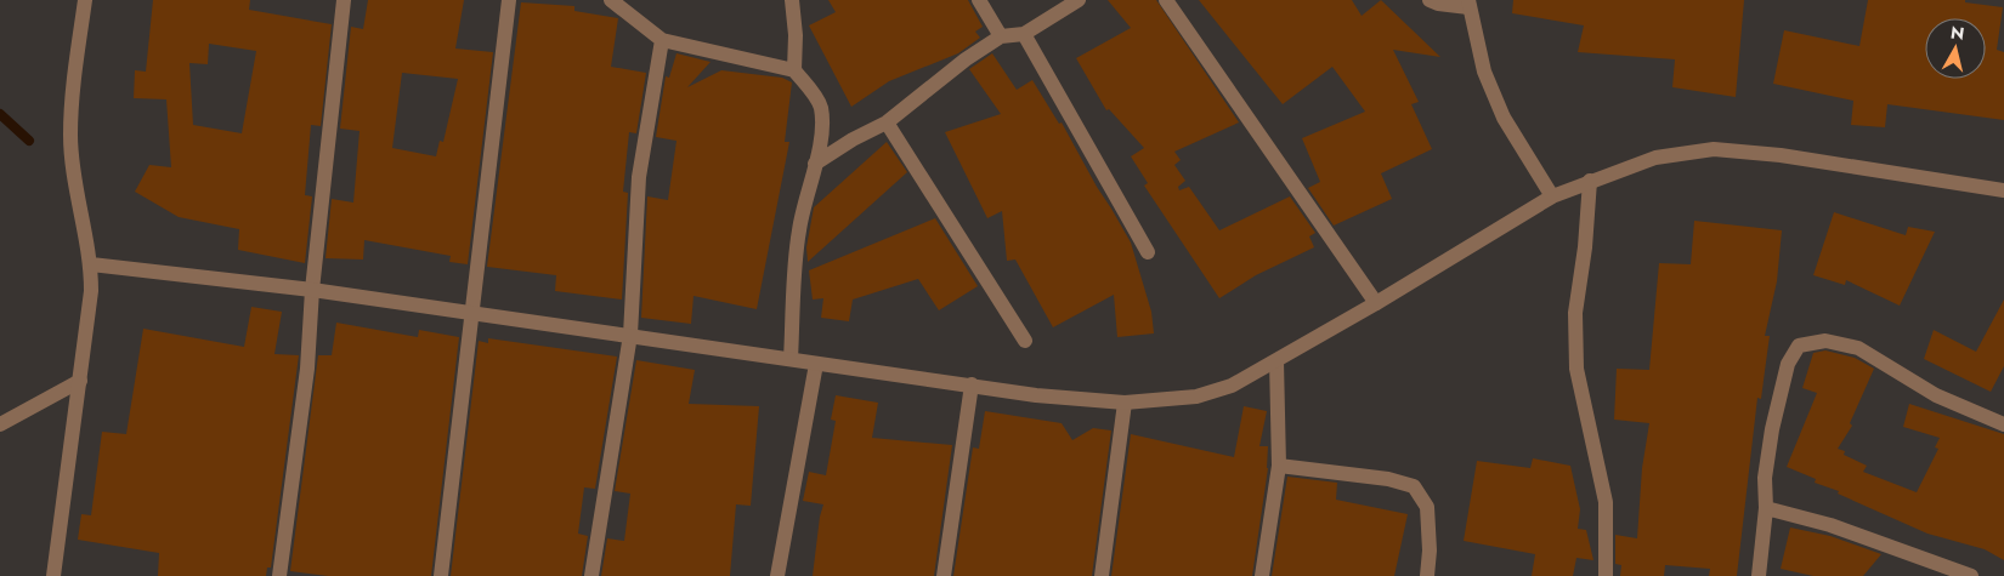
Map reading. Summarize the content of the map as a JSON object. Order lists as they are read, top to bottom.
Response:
{
  "north": "top"
}
